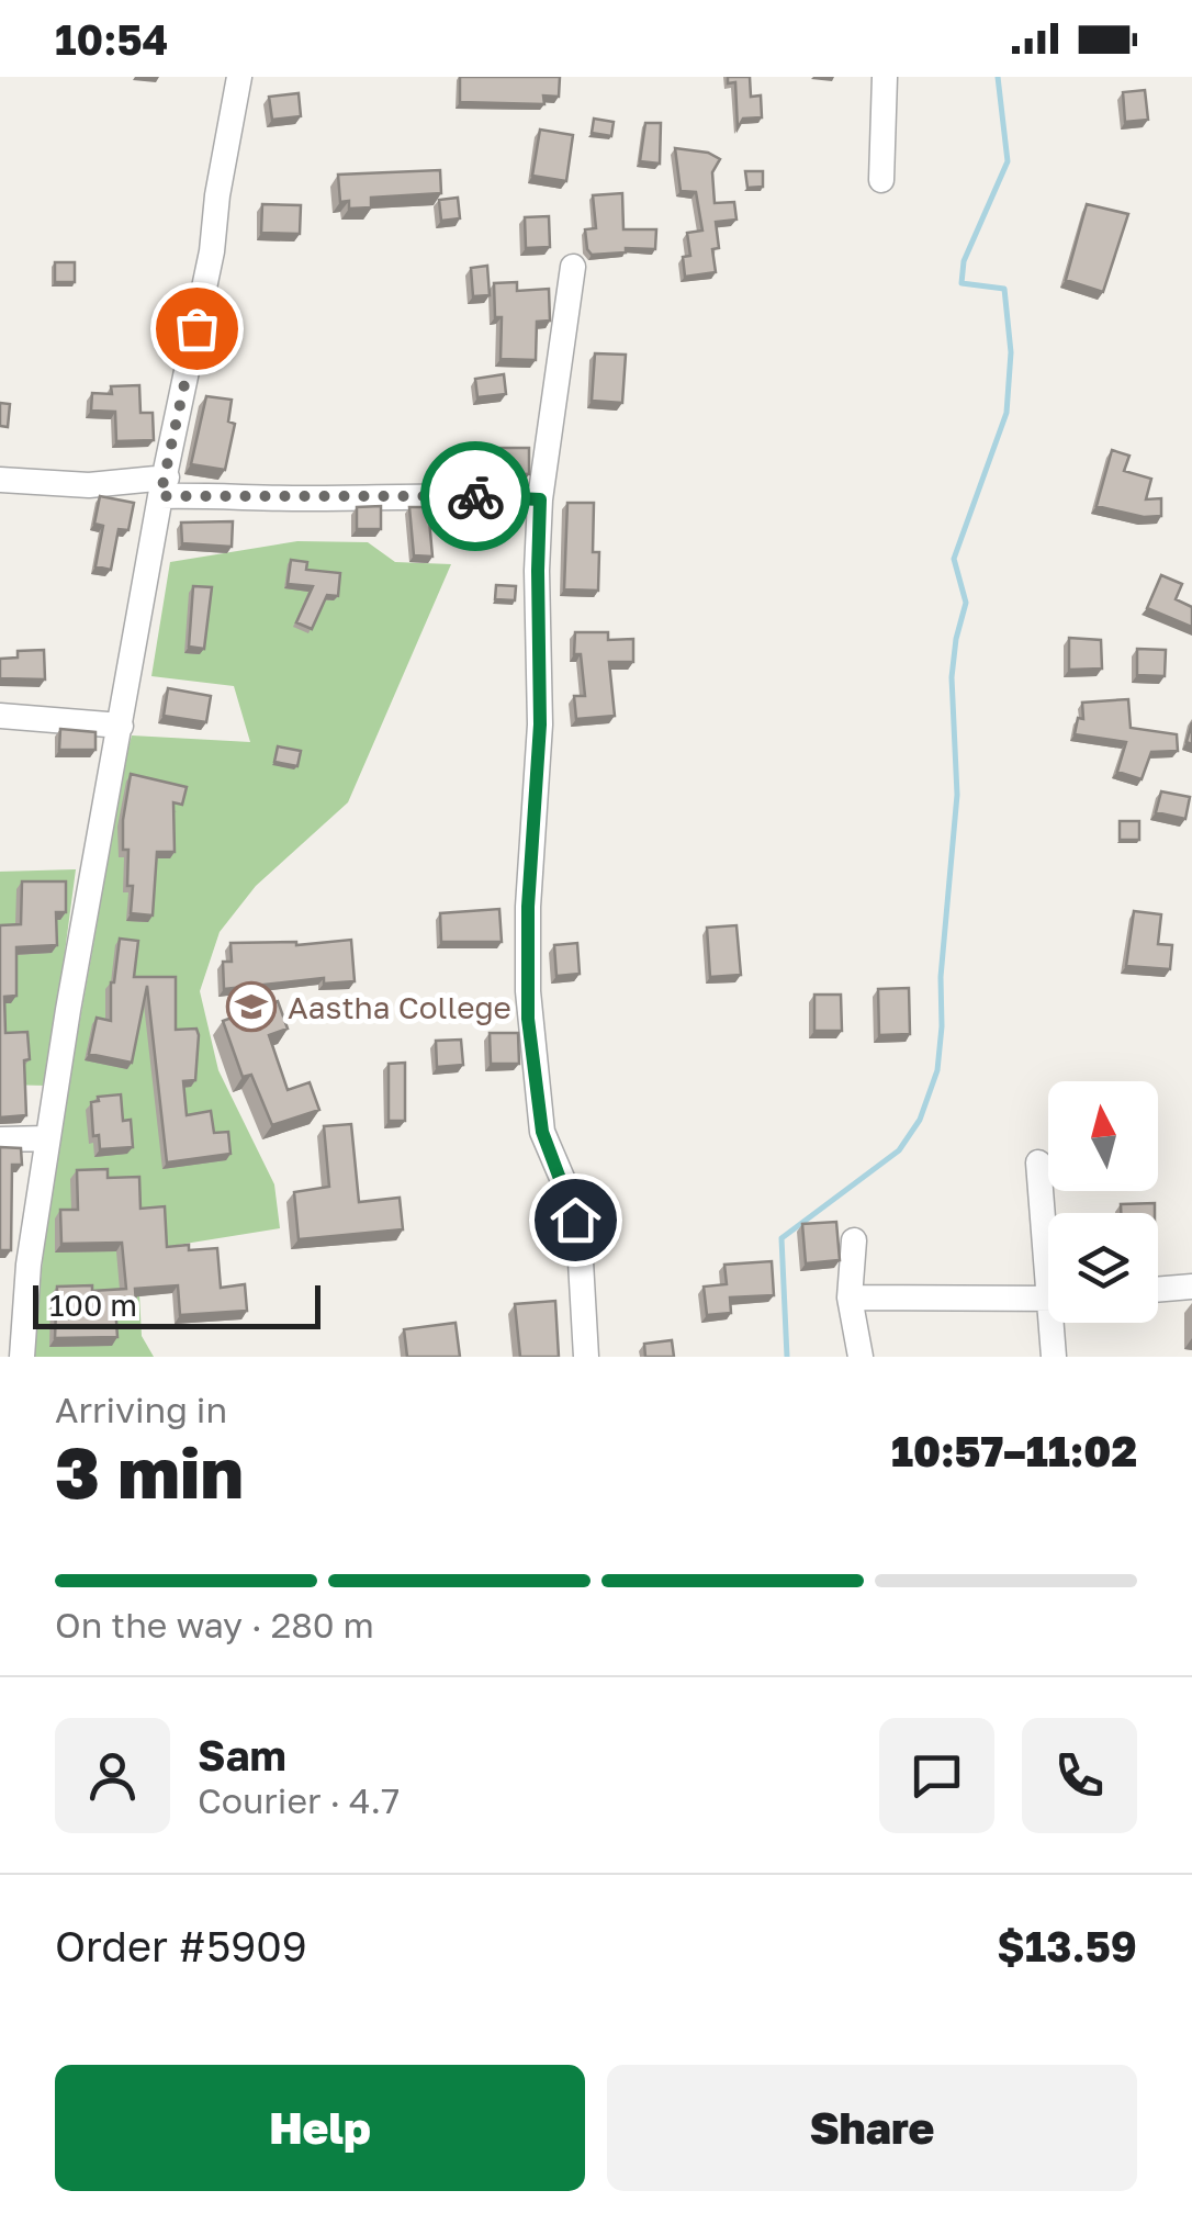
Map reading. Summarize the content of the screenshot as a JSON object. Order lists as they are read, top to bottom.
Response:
{
  "places": {
    "school or university": ["Aastha College"]
  },
  "scale_bar": "100 m",
  "north": "top",
  "page": {
    "status": "10:54",
    "scale": "100 m",
    "heading": ["3 min", "Arriving in", "10:57–11:02"],
    "panel": [
      "Sam",
      "Courier · 4.7",
      "Order #5909",
      "$13.59"
    ],
    "bar": "On the way · 280 m",
    "buttons": ["Help", "Share"]
  }
}
